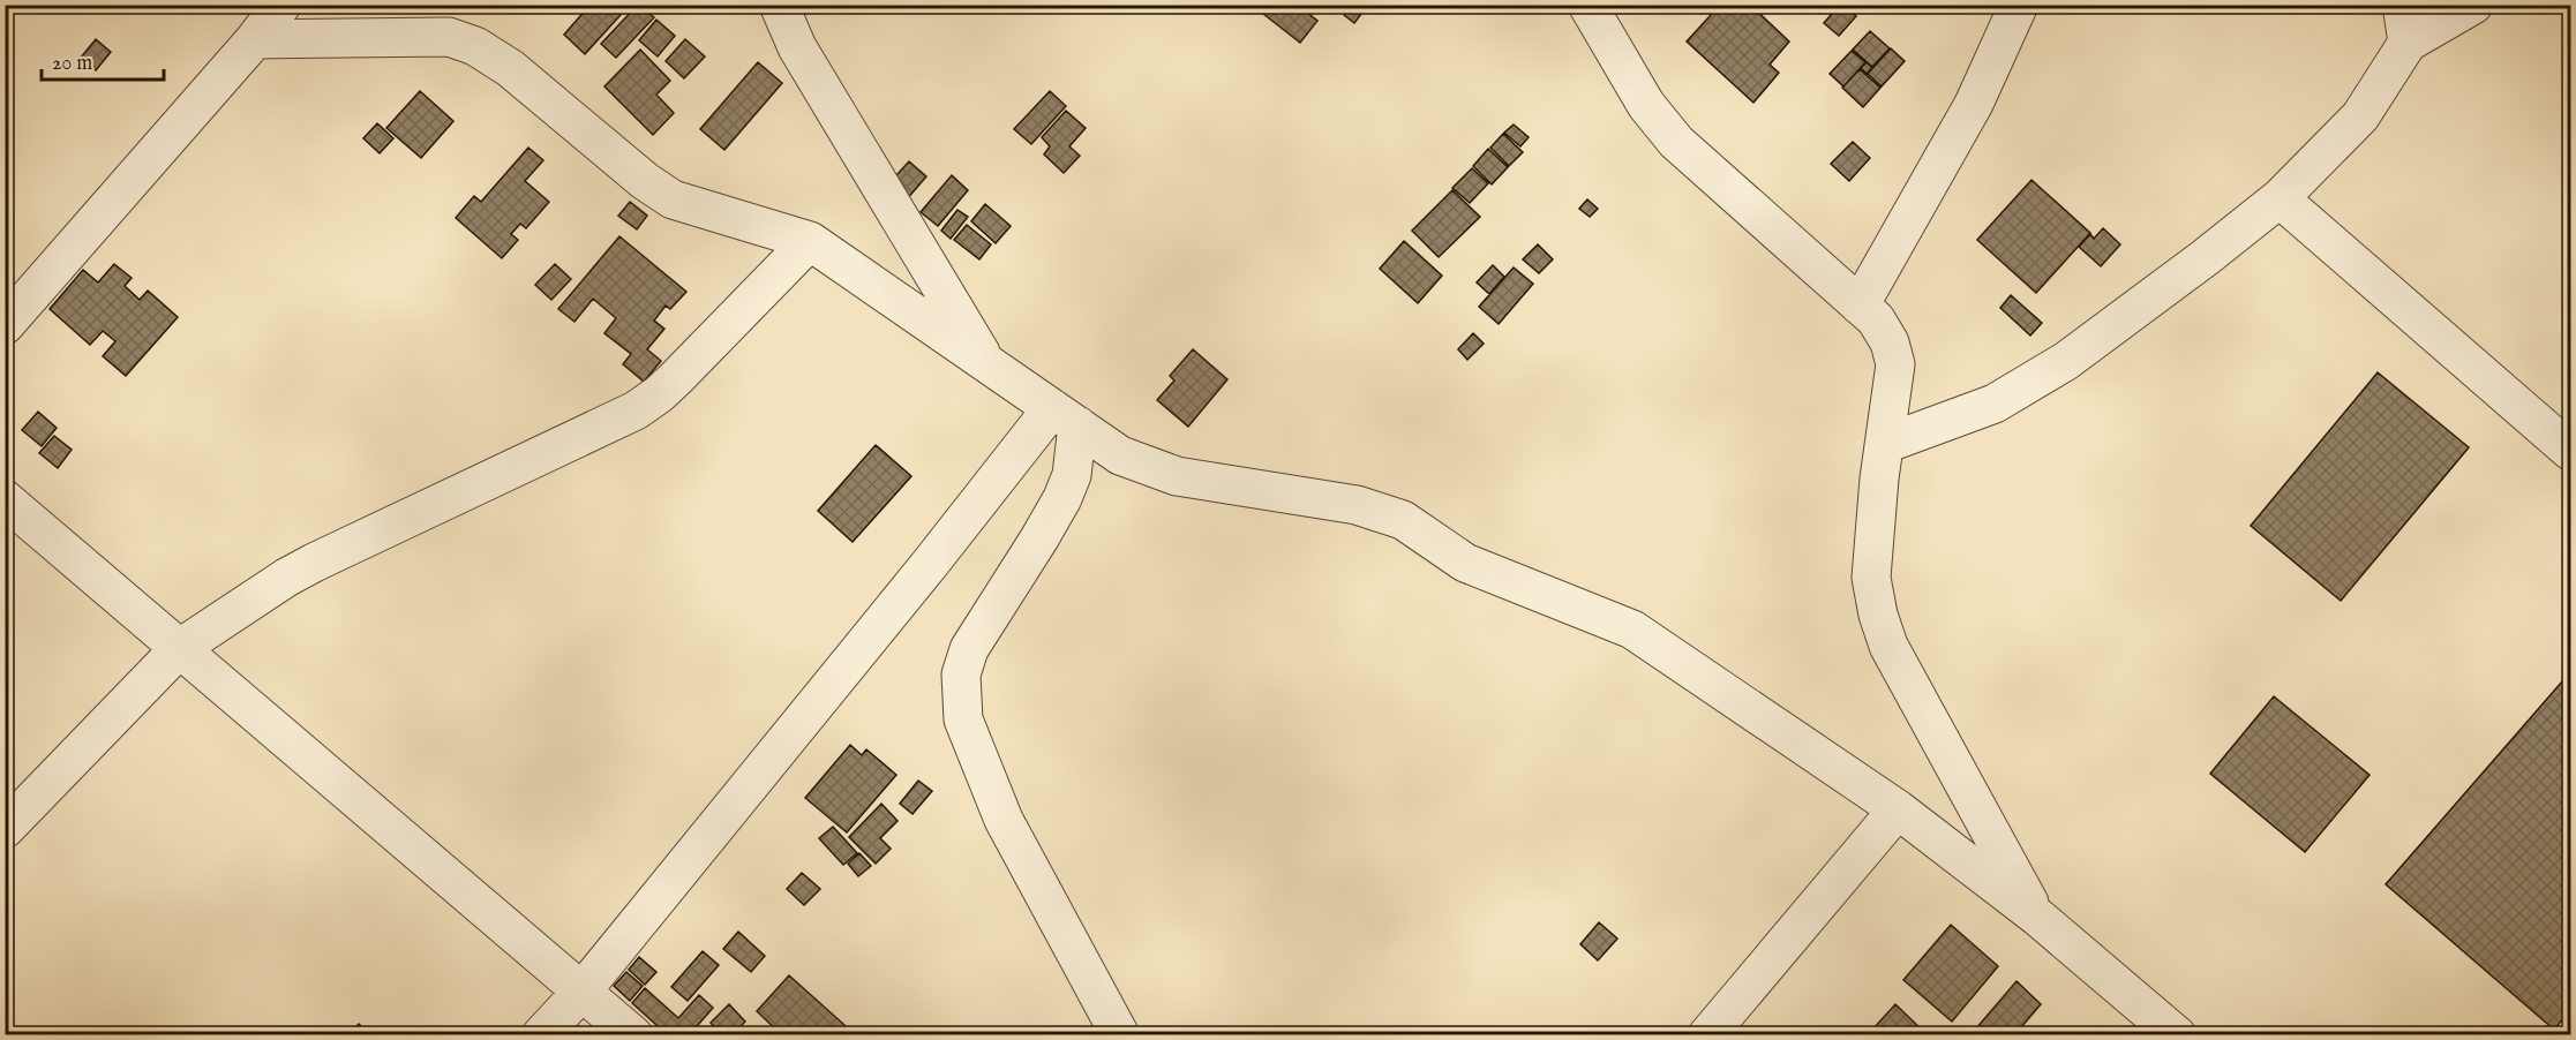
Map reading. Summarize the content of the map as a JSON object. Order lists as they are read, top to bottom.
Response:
{
  "scale_bar": "20 m"
}
